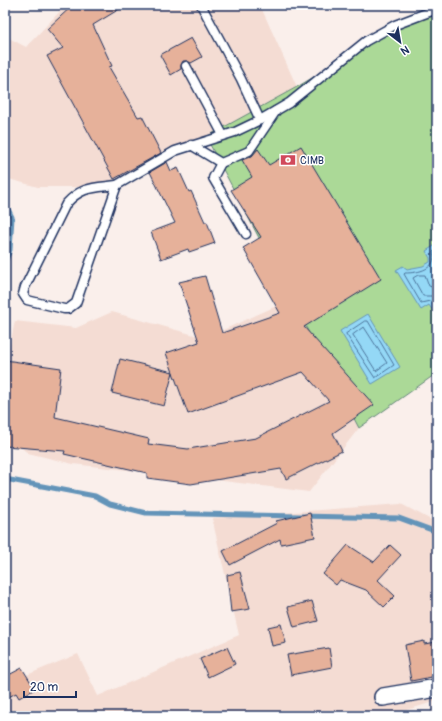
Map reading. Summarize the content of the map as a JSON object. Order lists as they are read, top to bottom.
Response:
{
  "places": {
    "bank": ["CIMB"]
  },
  "scale_bar": "20 m",
  "north": "bottom right"
}
